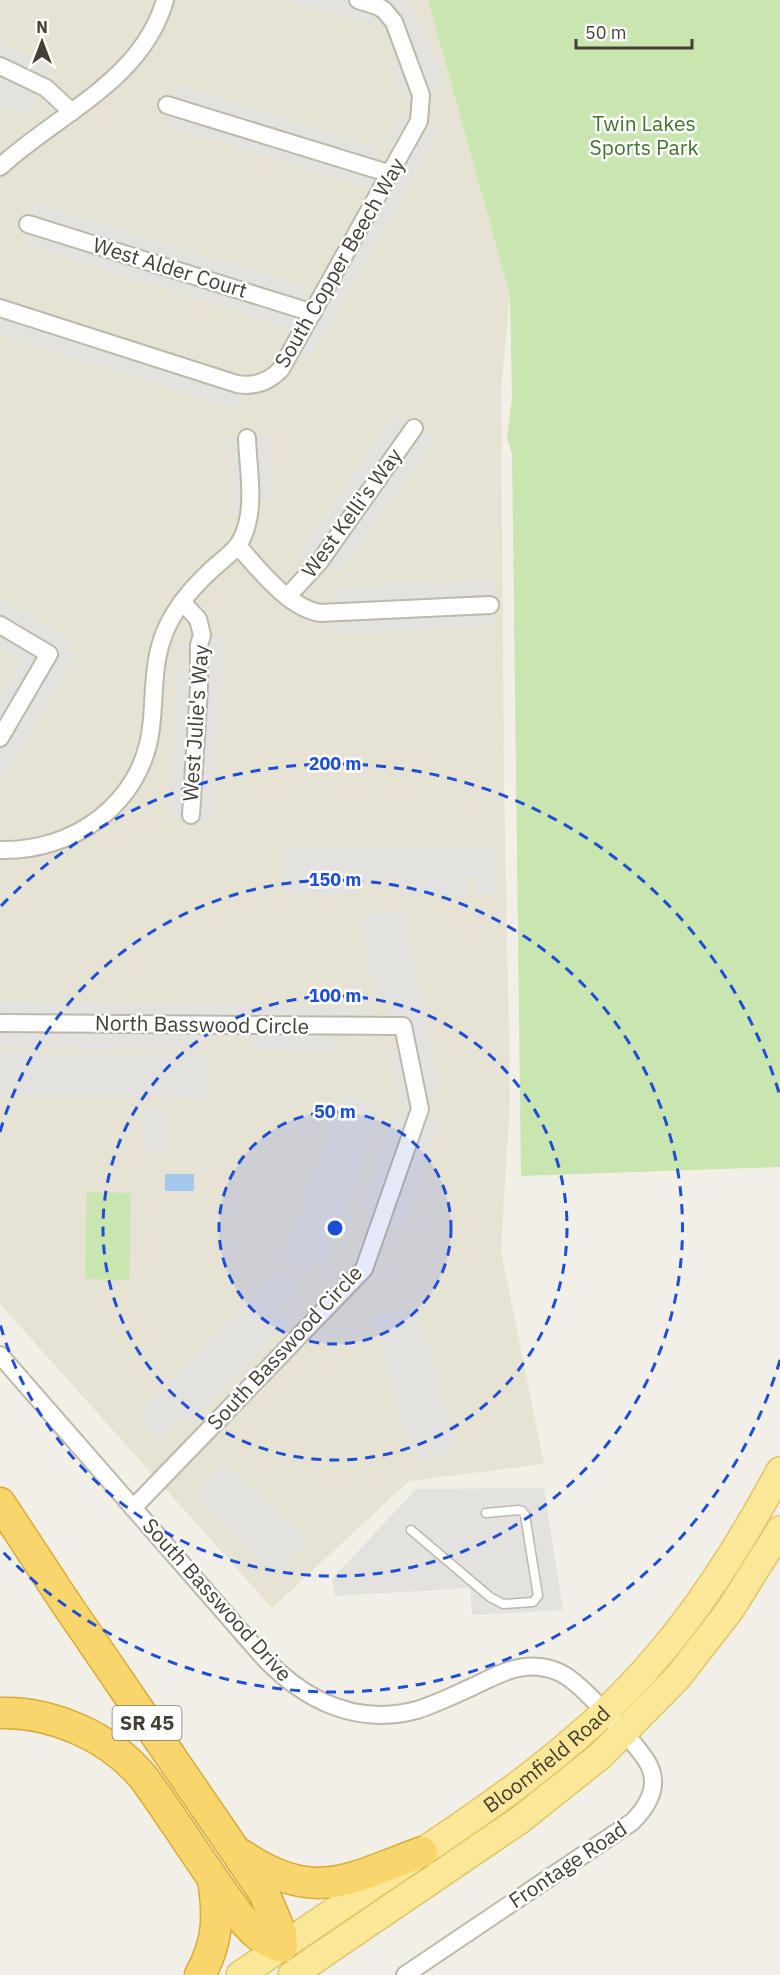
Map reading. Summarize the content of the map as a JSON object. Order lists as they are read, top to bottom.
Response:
{
  "streets": {
    "highway": ["SR 45"],
    "main road": ["Bloomfield Road"],
    "street": [
      "South Copper Beech Way",
      "West Alder Court",
      "West Kelli's Way",
      "West Julie's Way",
      "North Basswood Circle",
      "South Basswood Circle",
      "South Basswood Drive",
      "Frontage Road"
    ]
  },
  "crossings": [
    ["South Copper Beech Way", "West Alder Court"],
    ["North Basswood Circle", "South Basswood Circle"],
    ["South Basswood Circle", "South Basswood Drive"],
    ["South Basswood Drive", "Bloomfield Road"],
    ["South Basswood Drive", "Frontage Road"],
    ["SR 45", "Bloomfield Road"],
    ["Bloomfield Road", "Frontage Road"]
  ],
  "parks": ["Twin Lakes Sports Park"],
  "scale_bar": "50 m",
  "north": "top",
  "rings": [
    "200 m",
    "150 m",
    "100 m",
    "50 m"
  ]
}
